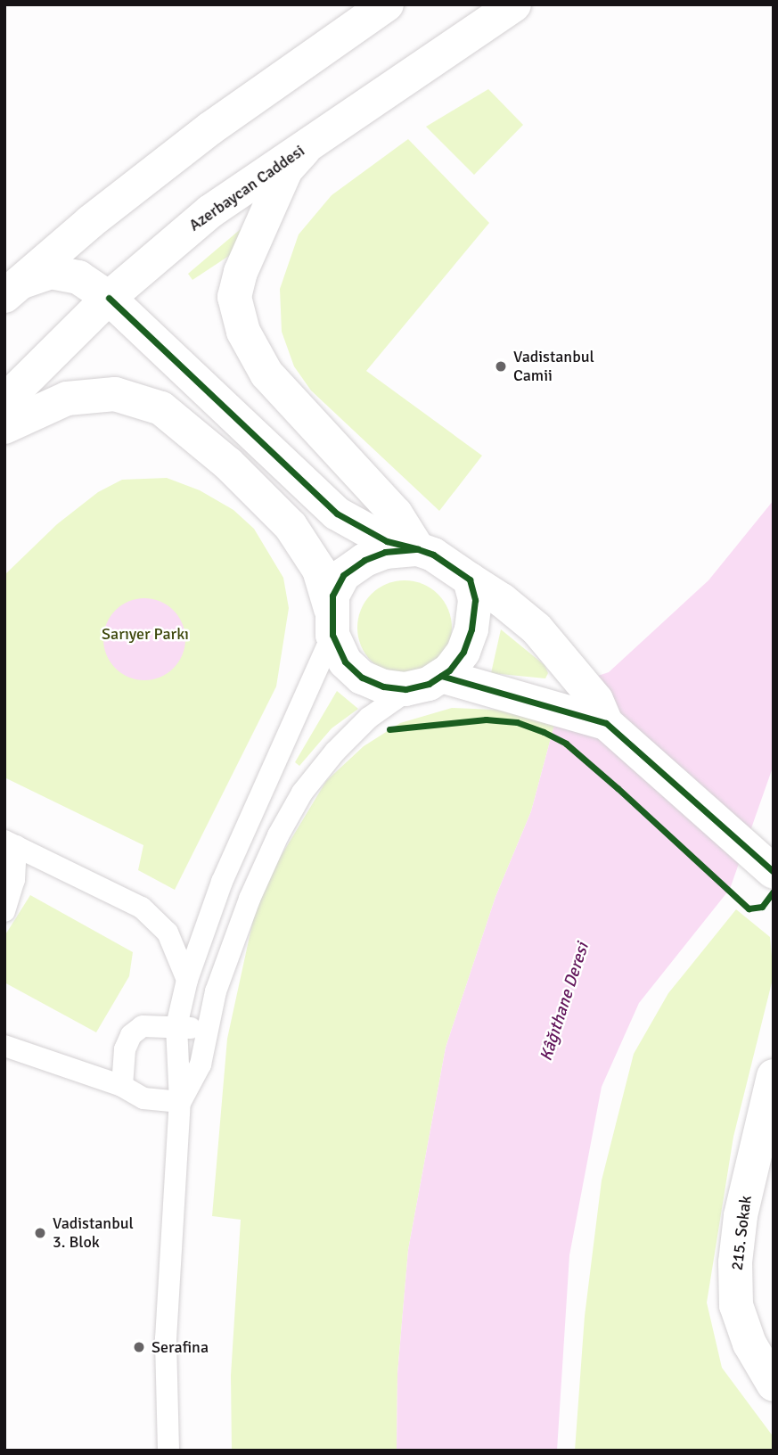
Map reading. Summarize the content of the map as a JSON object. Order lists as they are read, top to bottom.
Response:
{
  "streets": {
    "street": ["Azerbaycan Caddesi", "215. Sokak"]
  },
  "water": ["Kâğıthane Deresi"],
  "parks": ["Sarıyer Parkı"],
  "places": ["Vadistanbul Camii", "Vadistanbul 3. Blok", "Serafina"]
}
